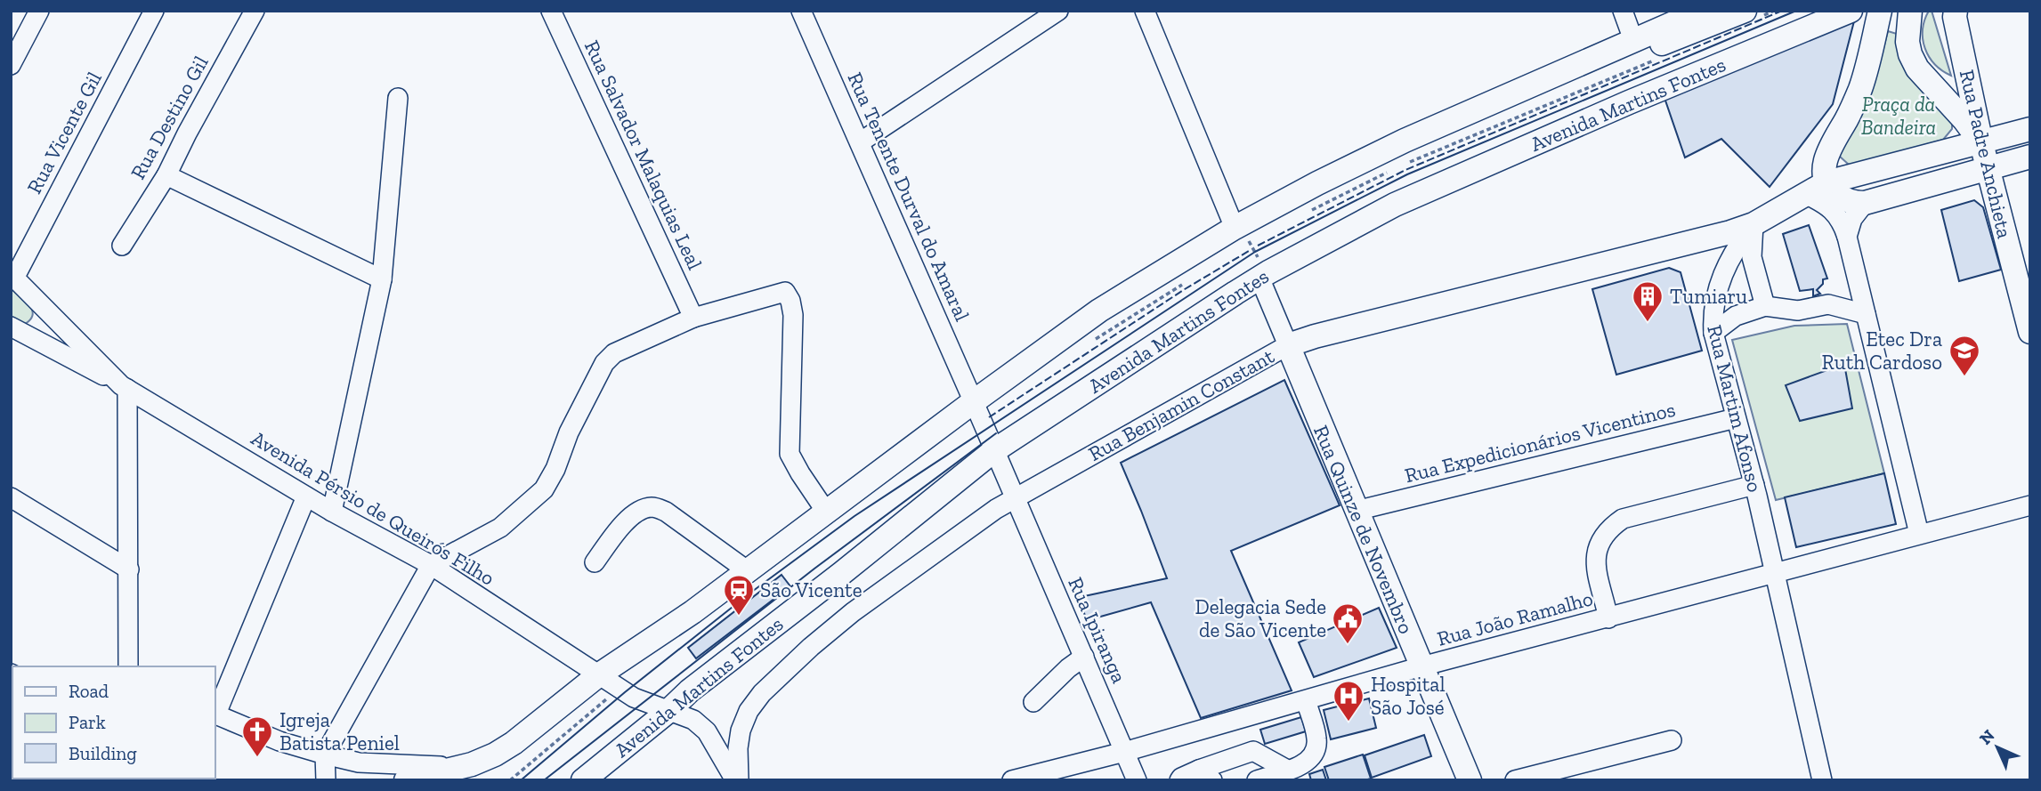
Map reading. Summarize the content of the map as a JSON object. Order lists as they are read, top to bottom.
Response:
{
  "streets": {
    "main road": [
      "Avenida Martins Fontes",
      "Rua Padre Anchieta",
      "Rua Benjamin Constant",
      "Rua Martim Afonso",
      "Rua Quinze de Novembro"
    ],
    "street": [
      "Rua Destino Gil",
      "Rua Vicente Gil",
      "Rua Salvador Malaquias Leal",
      "Rua Tenente Durval do Amaral",
      "Rua Expedicionários Vicentinos",
      "Avenida Pérsio de Queirós Filho",
      "Rua João Ramalho",
      "Rua Ipiranga"
    ]
  },
  "crossings": [
    ["Avenida Martins Fontes", "Rua Tenente Durval do Amaral"],
    ["Avenida Martins Fontes", "Avenida Pérsio de Queirós Filho"],
    ["Avenida Martins Fontes", "Rua Quinze de Novembro"],
    ["Rua Vicente Gil", "Avenida Pérsio de Queirós Filho"],
    ["Rua Padre Anchieta", "Rua Martim Afonso"],
    ["Rua Benjamin Constant", "Rua Martim Afonso"],
    ["Rua Benjamin Constant", "Avenida Pérsio de Queirós Filho"],
    ["Rua Benjamin Constant", "Rua Quinze de Novembro"],
    ["Rua Benjamin Constant", "Rua Ipiranga"],
    ["Rua Martim Afonso", "Rua Expedicionários Vicentinos"],
    ["Rua Martim Afonso", "Rua João Ramalho"],
    ["Rua Expedicionários Vicentinos", "Rua Quinze de Novembro"],
    ["Rua Quinze de Novembro", "Rua João Ramalho"],
    ["Rua João Ramalho", "Rua Ipiranga"]
  ],
  "parks": ["Praça da Bandeira"],
  "places": {
    "building": ["Tumiaru"],
    "school or university": ["Etec Dra Ruth Cardoso"],
    "station": ["São Vicente"],
    "public building": ["Delegacia Sede de São Vicente"],
    "hospital": ["Hospital São José"],
    "church": ["Igreja Batista Peniel"]
  },
  "legend": ["Road", "Park", "Building"],
  "north": "top left"
}
